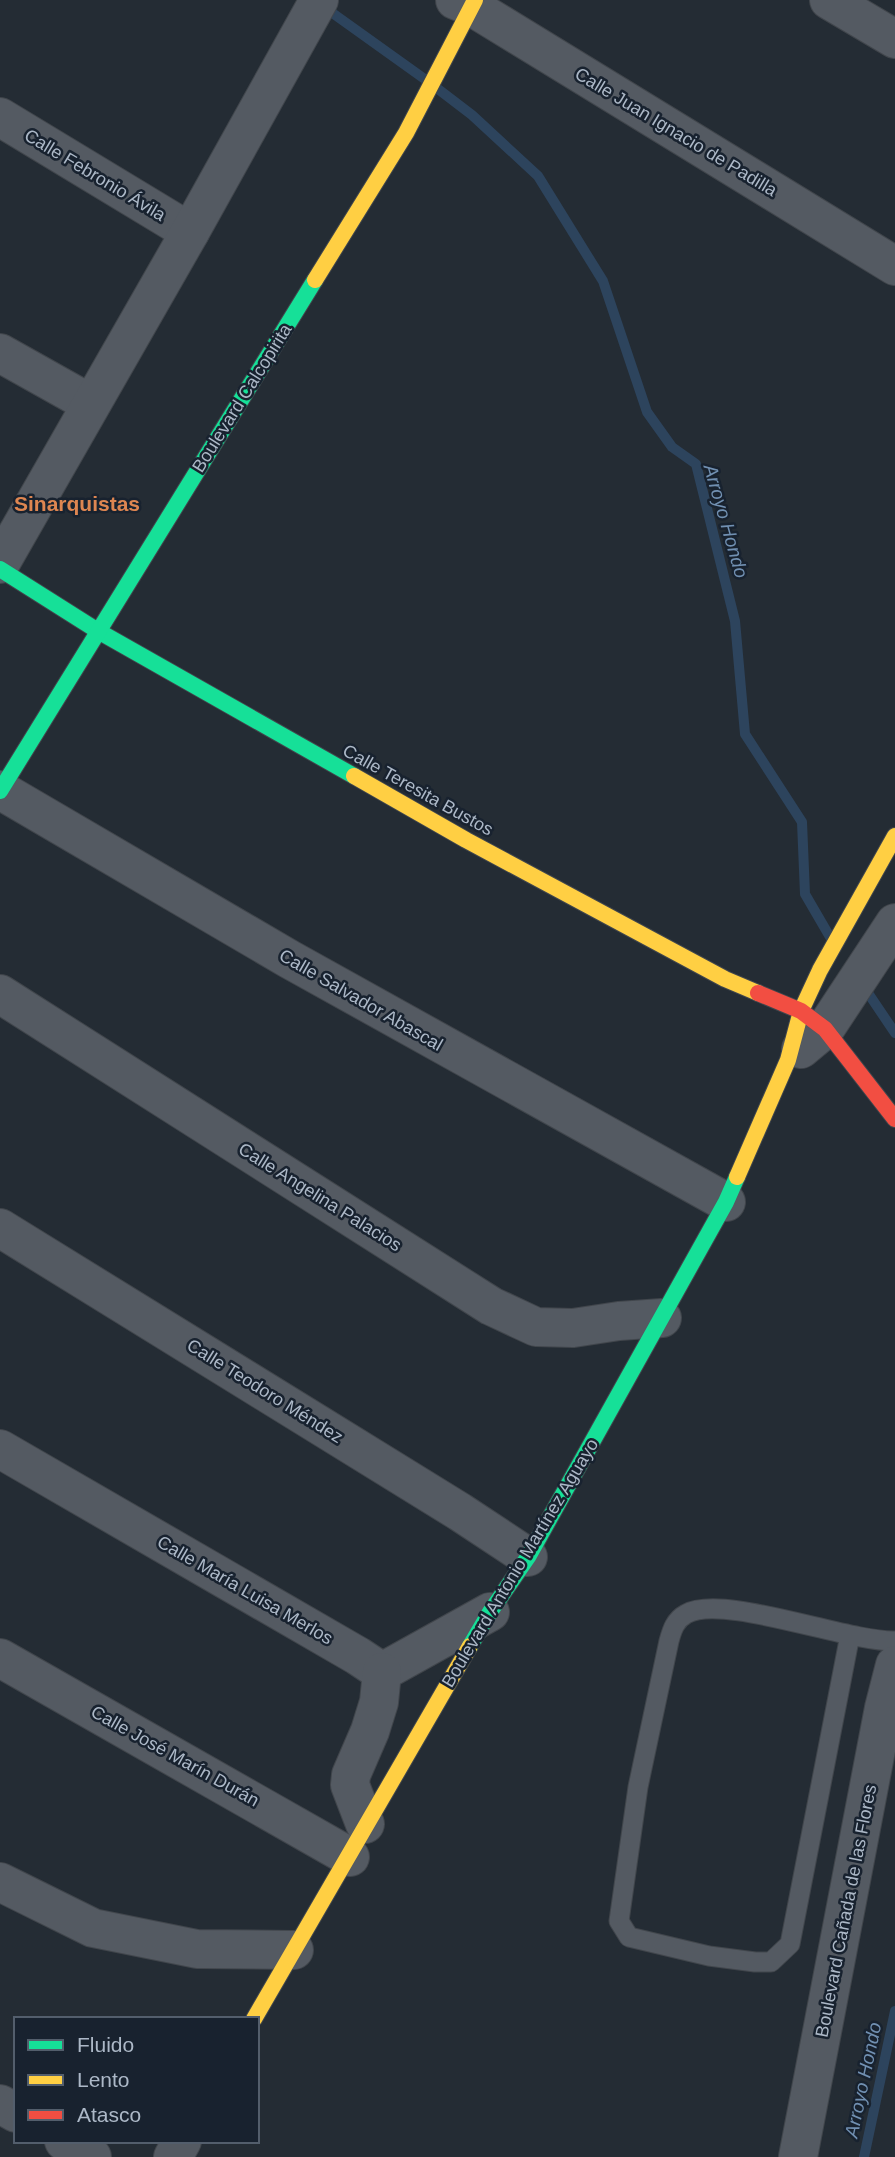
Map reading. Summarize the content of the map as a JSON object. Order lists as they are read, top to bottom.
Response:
{
  "streets": {
    "street": [
      "Calle Juan Ignacio de Padilla",
      "Calle Febronio Ávila",
      "Boulevard Calcopirita",
      "Calle Teresita Bustos",
      "Calle Salvador Abascal",
      "Calle Angelina Palacios",
      "Calle Teodoro Méndez",
      "Boulevard Antonio Martínez Aguayo",
      "Calle María Luisa Merlos",
      "Calle José Marín Durán",
      "Boulevard Cañada de las Flores"
    ]
  },
  "crossings": [
    ["Calle Juan Ignacio de Padilla", "Boulevard Calcopirita"],
    ["Boulevard Calcopirita", "Calle Teresita Bustos"],
    ["Boulevard Calcopirita", "Calle Salvador Abascal"],
    ["Calle Teresita Bustos", "Boulevard Antonio Martínez Aguayo"],
    ["Calle Salvador Abascal", "Boulevard Antonio Martínez Aguayo"],
    ["Calle Angelina Palacios", "Boulevard Antonio Martínez Aguayo"],
    ["Calle Teodoro Méndez", "Boulevard Antonio Martínez Aguayo"],
    ["Boulevard Antonio Martínez Aguayo", "Calle José Marín Durán"]
  ],
  "districts": ["Sinarquistas"],
  "water": ["Arroyo Hondo"],
  "legend": ["Fluido", "Lento", "Atasco"]
}
